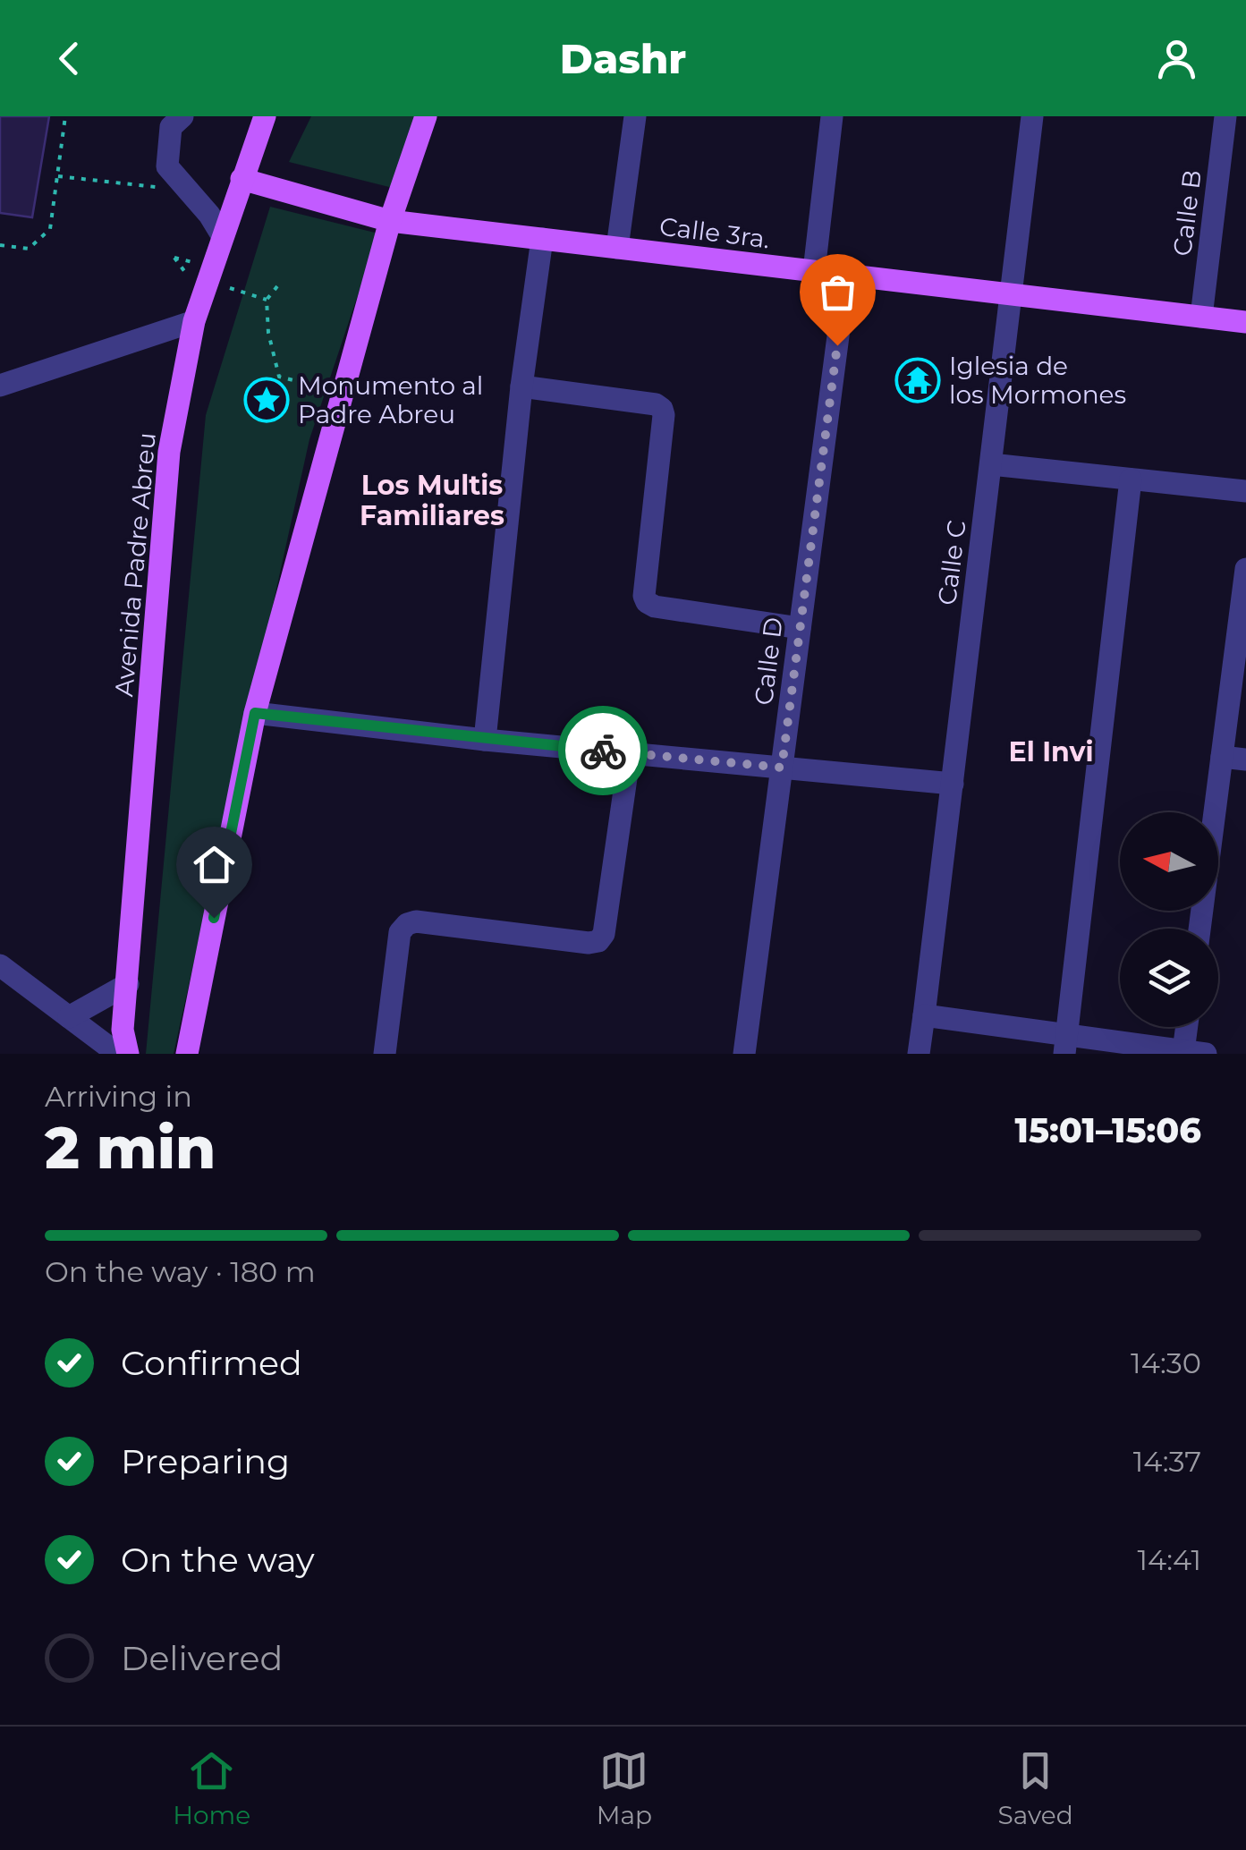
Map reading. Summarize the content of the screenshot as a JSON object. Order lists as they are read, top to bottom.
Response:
{
  "streets": {
    "main road": ["Calle 3ra.", "Avenida Padre Abreu"],
    "street": ["Calle B", "Calle C", "Calle D"]
  },
  "crossings": [
    ["Calle B", "Calle 3ra."],
    ["Calle 3ra.", "Calle C"],
    ["Calle 3ra.", "Avenida Padre Abreu"],
    ["Calle 3ra.", "Calle D"]
  ],
  "districts": ["Los Multis Familiares", "El Invi"],
  "places": {
    "temple": ["Iglesia de los Mormones"],
    "place": ["Monumento al Padre Abreu"]
  },
  "north": "left",
  "page": {
    "header": "Dashr",
    "heading": ["2 min", "Arriving in", "15:01–15:06"],
    "bar": "On the way · 180 m",
    "list": [
      ["Confirmed", "14:30"],
      ["Preparing", "14:37"],
      ["On the way", "14:41"],
      "Delivered"
    ],
    "tabs": ["Home", "Map", "Saved"]
  }
}
